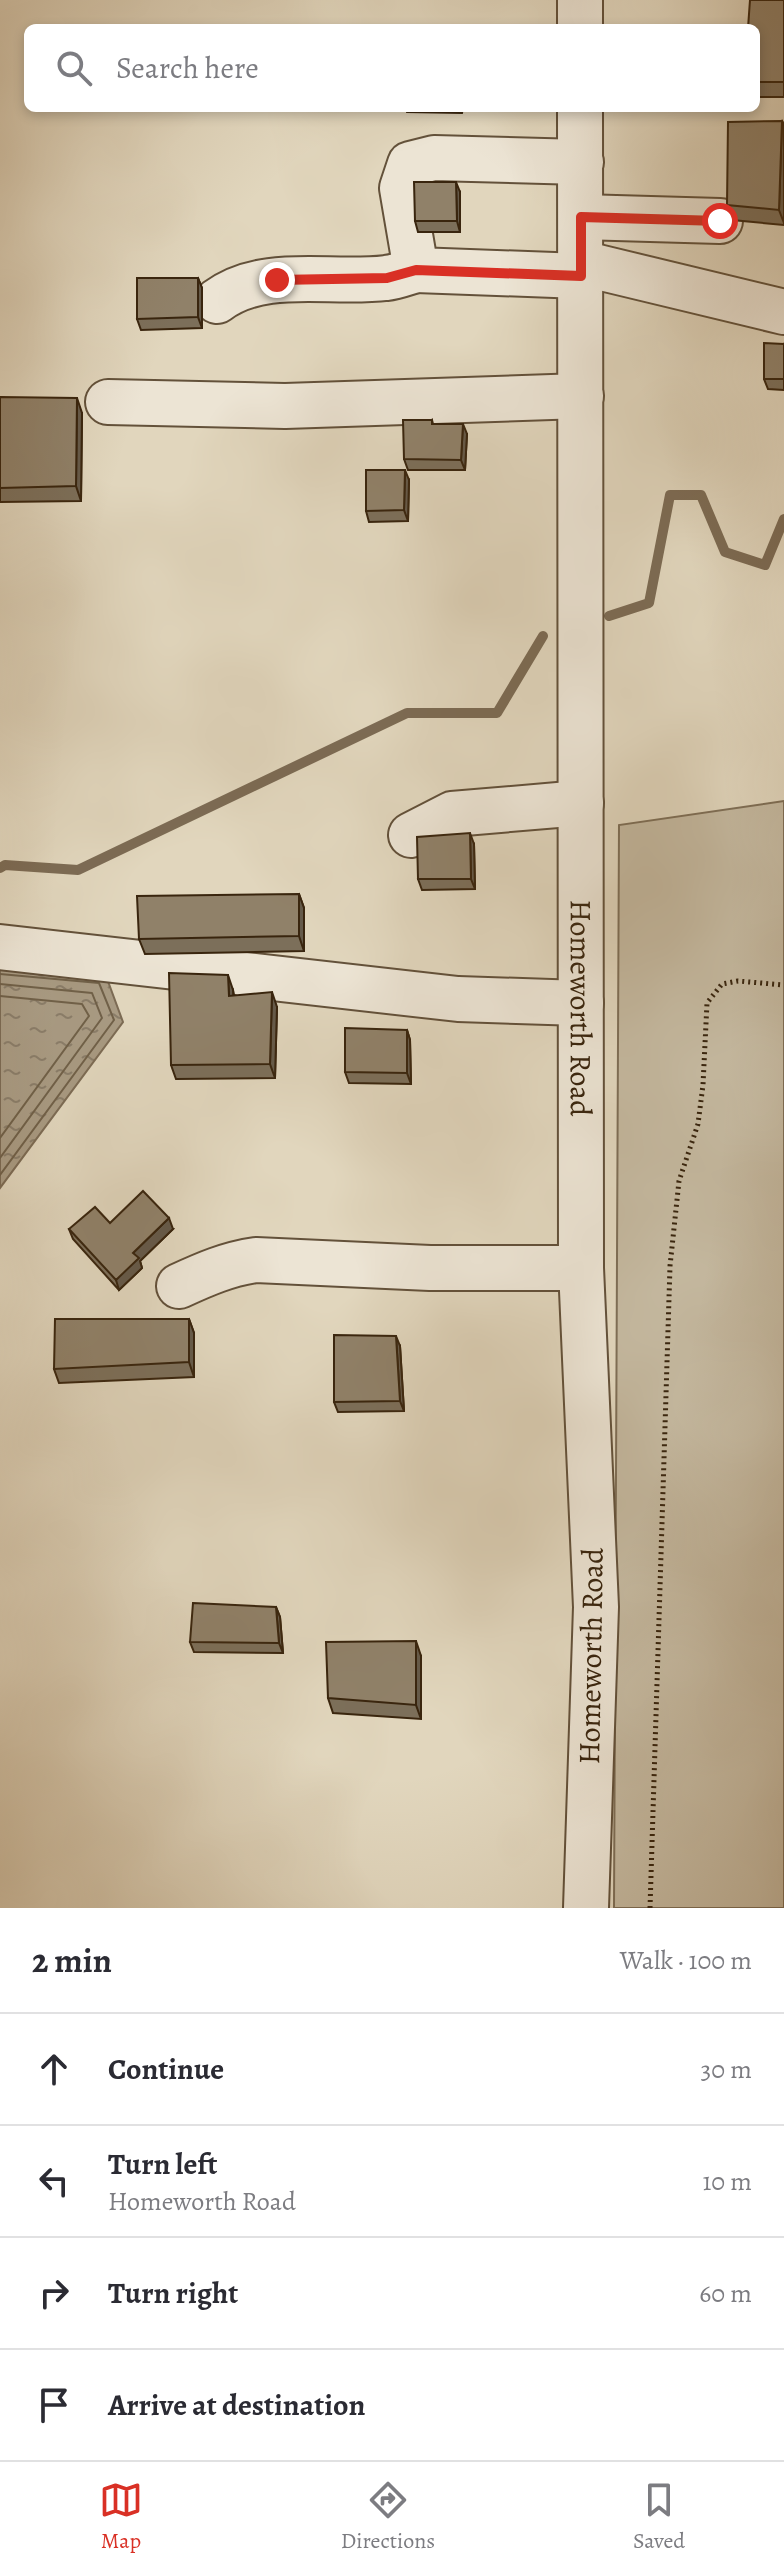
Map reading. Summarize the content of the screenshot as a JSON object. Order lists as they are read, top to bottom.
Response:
{
  "streets": {
    "street": ["Homeworth Road"]
  },
  "page": {
    "search": "Search here",
    "heading": ["2 min", "Walk · 100 m"],
    "list": [
      ["Continue", "30 m"],
      ["Turn left", "Homeworth Road", "10 m"],
      ["Turn right", "60 m"],
      "Arrive at destination"
    ],
    "nav": ["Map", "Directions", "Saved"]
  }
}
